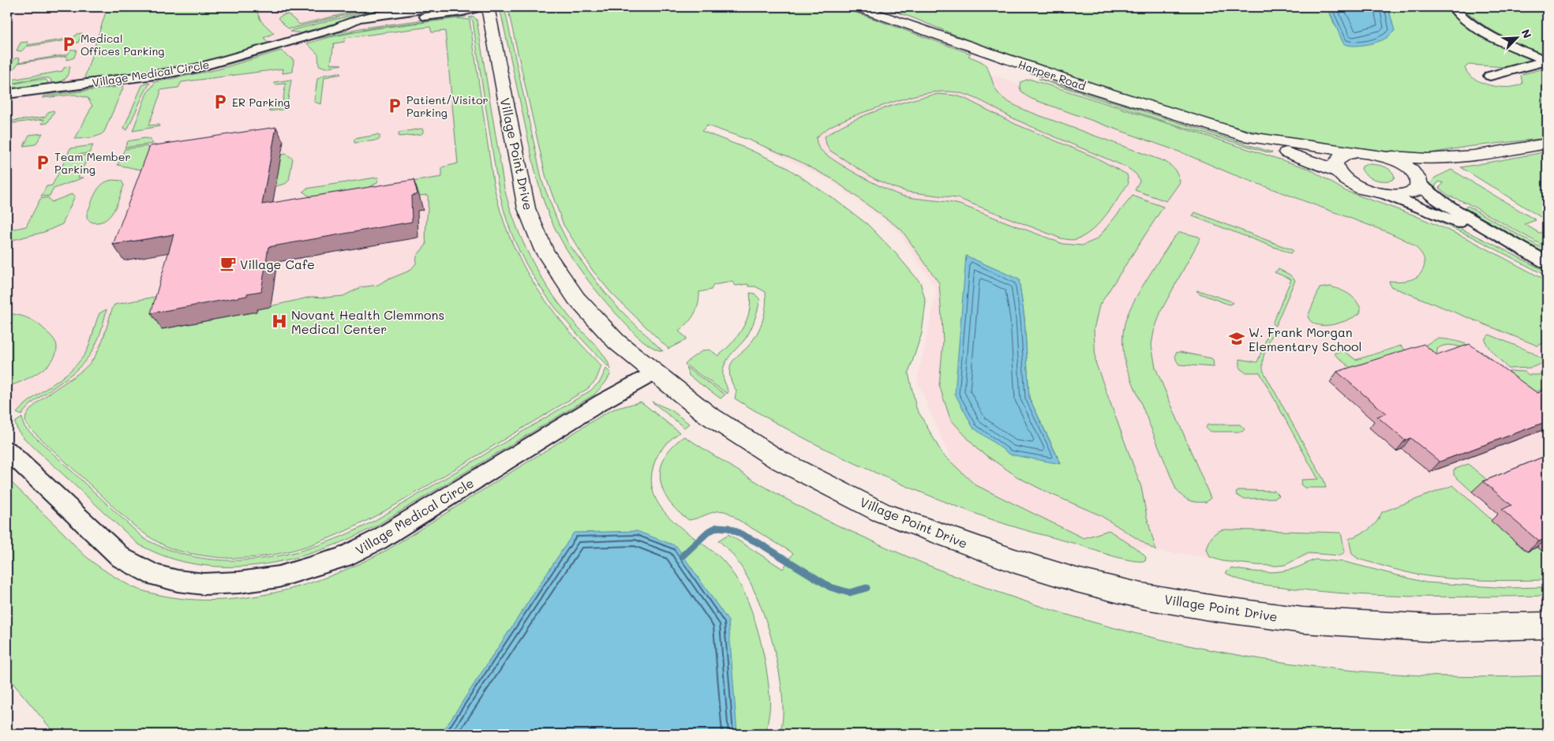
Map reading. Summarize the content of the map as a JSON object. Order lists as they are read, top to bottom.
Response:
{
  "streets": {
    "street": ["Village Medical Circle", "Harper Road", "Village Point Drive"]
  },
  "crossings": [
    ["Village Medical Circle", "Village Point Drive"]
  ],
  "places": {
    "parking": [
      "Medical Offices Parking",
      "ER Parking",
      "Patient/Visitor Parking",
      "Team Member Parking"
    ],
    "cafe": ["Village Cafe"],
    "hospital": ["Novant Health Clemmons Medical Center"],
    "school or university": ["W. Frank Morgan Elementary School"]
  },
  "north": "top right"
}
